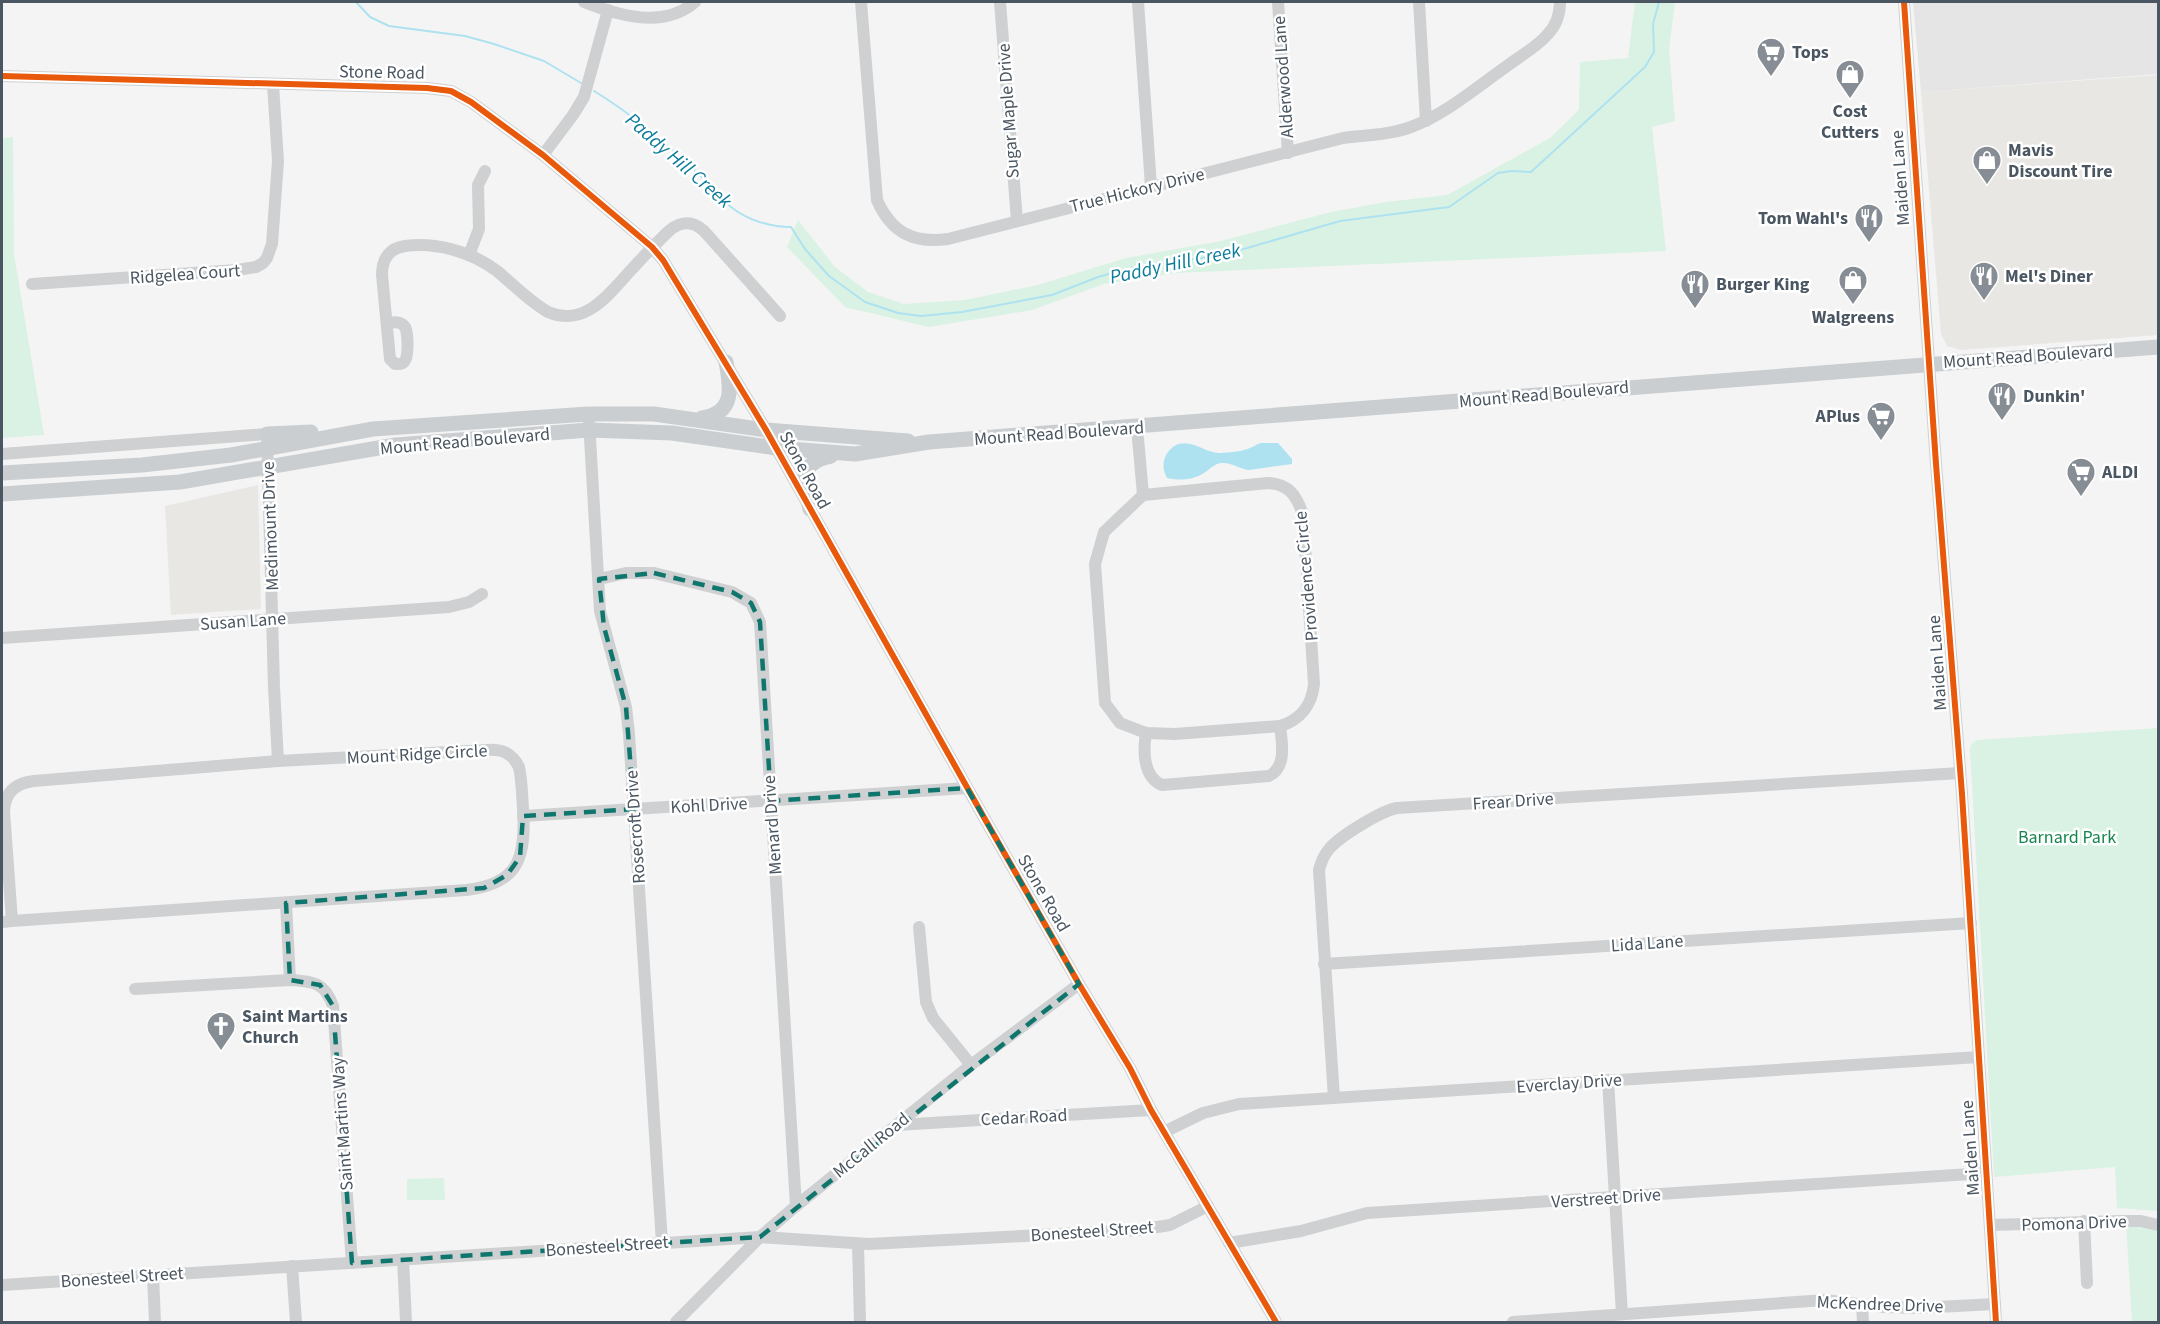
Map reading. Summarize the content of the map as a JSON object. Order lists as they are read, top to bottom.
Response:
{
  "streets": {
    "main road": ["Mount Read Boulevard"],
    "street": [
      "Stone Road",
      "Alderwood Lane",
      "Sugar Maple Drive",
      "Maiden Lane",
      "True Hickory Drive",
      "Ridgelea Court",
      "Medimount Drive",
      "Providence Circle",
      "Susan Lane",
      "Mount Ridge Circle",
      "Frear Drive",
      "Kohl Drive",
      "Menard Drive",
      "Rosecroft Drive",
      "Lida Lane",
      "Everclay Drive",
      "Cedar Road",
      "Saint Martins Way",
      "McCall Road",
      "Verstreet Drive",
      "Pomona Drive",
      "Bonesteel Street",
      "McKendree Drive"
    ]
  },
  "crossings": [
    ["Stone Road", "Ridgelea Court"],
    ["Stone Road", "Mount Read Boulevard"],
    ["Stone Road", "Kohl Drive"],
    ["Stone Road", "Everclay Drive"],
    ["Stone Road", "Cedar Road"],
    ["Stone Road", "McCall Road"],
    ["Stone Road", "Verstreet Drive"],
    ["Stone Road", "Bonesteel Street"],
    ["Alderwood Lane", "True Hickory Drive"],
    ["Sugar Maple Drive", "True Hickory Drive"],
    ["Maiden Lane", "Mount Read Boulevard"],
    ["Maiden Lane", "Frear Drive"],
    ["Maiden Lane", "Lida Lane"],
    ["Maiden Lane", "Everclay Drive"],
    ["Maiden Lane", "Verstreet Drive"],
    ["Maiden Lane", "Pomona Drive"],
    ["Maiden Lane", "McKendree Drive"],
    ["Mount Read Boulevard", "Medimount Drive"],
    ["Mount Read Boulevard", "Rosecroft Drive"],
    ["Medimount Drive", "Susan Lane"],
    ["Medimount Drive", "Mount Ridge Circle"],
    ["Mount Ridge Circle", "Kohl Drive"],
    ["Frear Drive", "Lida Lane"],
    ["Frear Drive", "Everclay Drive"],
    ["Kohl Drive", "Menard Drive"],
    ["Kohl Drive", "Rosecroft Drive"],
    ["Menard Drive", "Rosecroft Drive"],
    ["Menard Drive", "McCall Road"],
    ["Rosecroft Drive", "Bonesteel Street"],
    ["Cedar Road", "McCall Road"],
    ["Saint Martins Way", "Bonesteel Street"],
    ["McCall Road", "Bonesteel Street"]
  ],
  "water": ["Paddy Hill Creek"],
  "parks": ["Barnard Park"],
  "places": {
    "supermarket": ["Tops", "APlus", "ALDI"],
    "shop": ["Cost Cutters", "Mavis Discount Tire", "Walgreens"],
    "restaurant": [
      "Tom Wahl's",
      "Mel's Diner",
      "Burger King",
      "Dunkin'"
    ],
    "church": ["Saint Martins Church"]
  }
}
